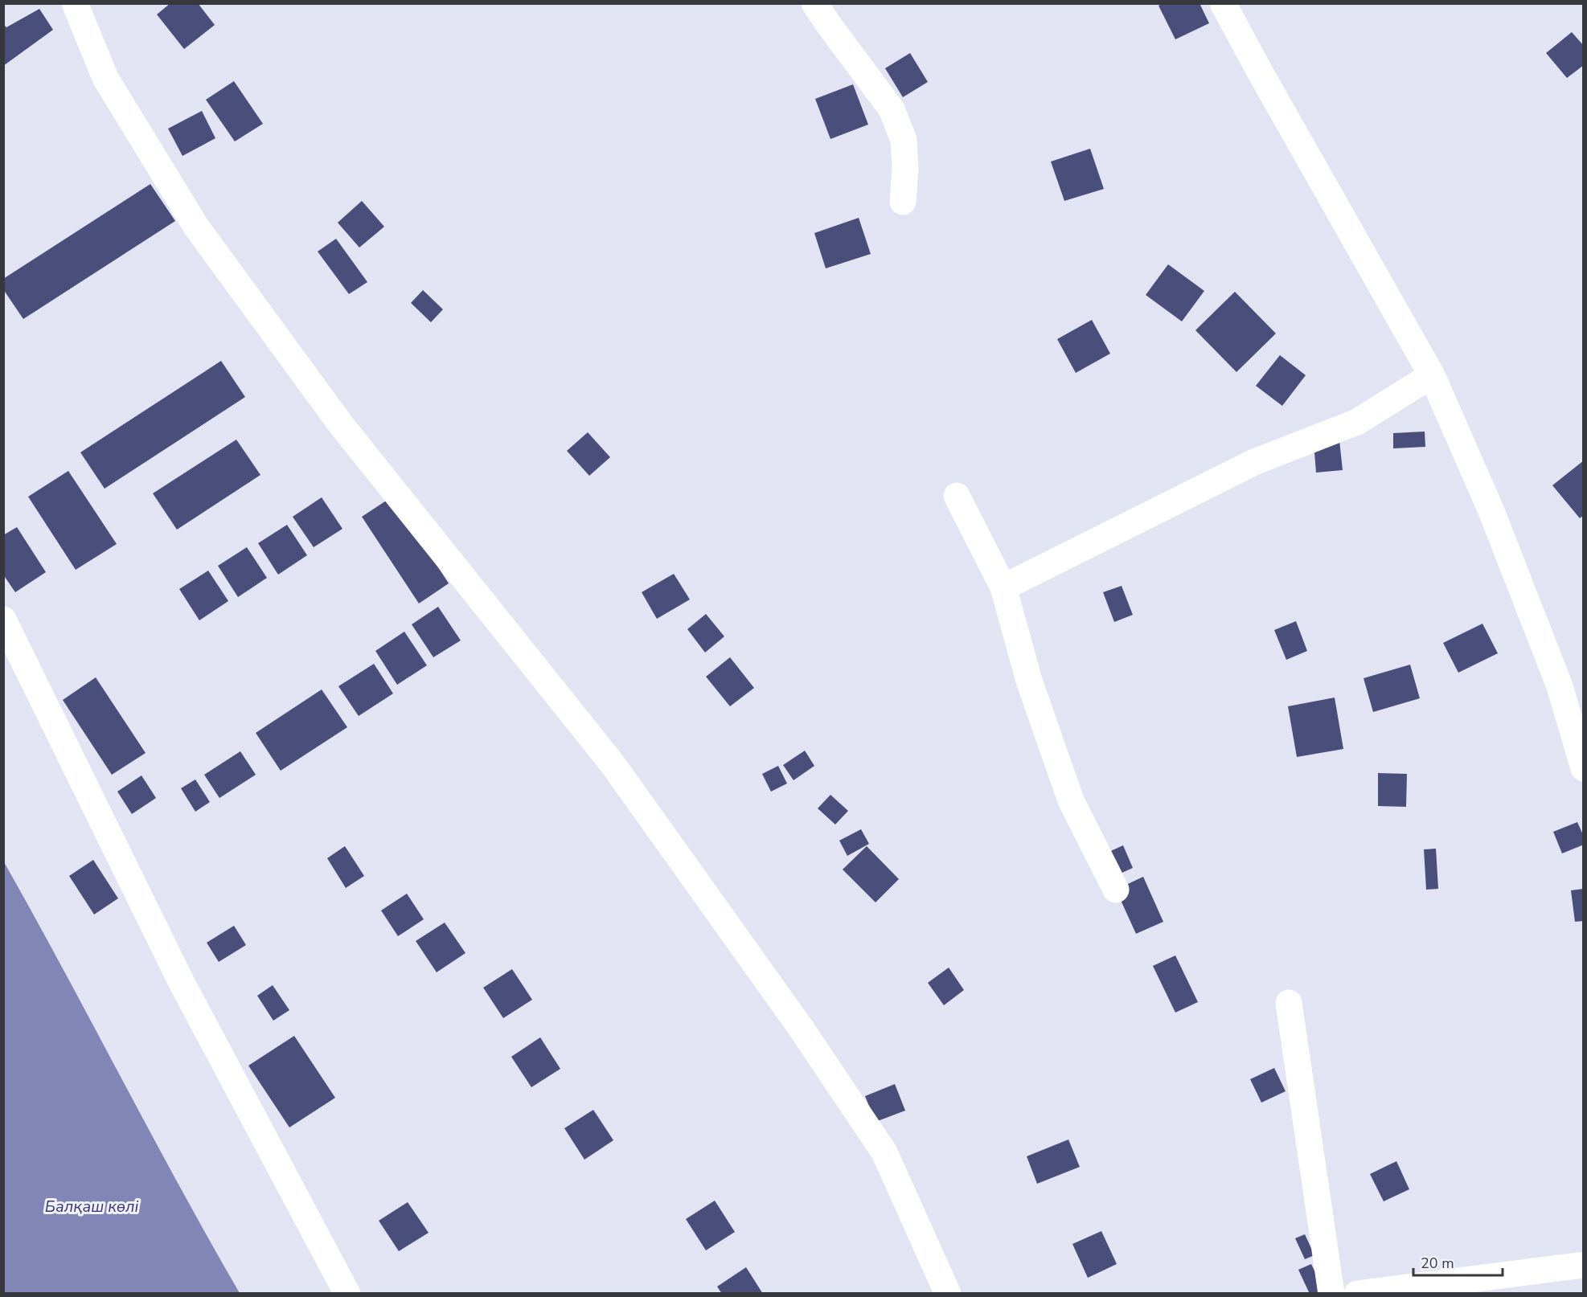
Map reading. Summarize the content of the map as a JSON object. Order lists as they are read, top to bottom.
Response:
{
  "water": ["Балқаш көлі"],
  "scale_bar": "20 m"
}
